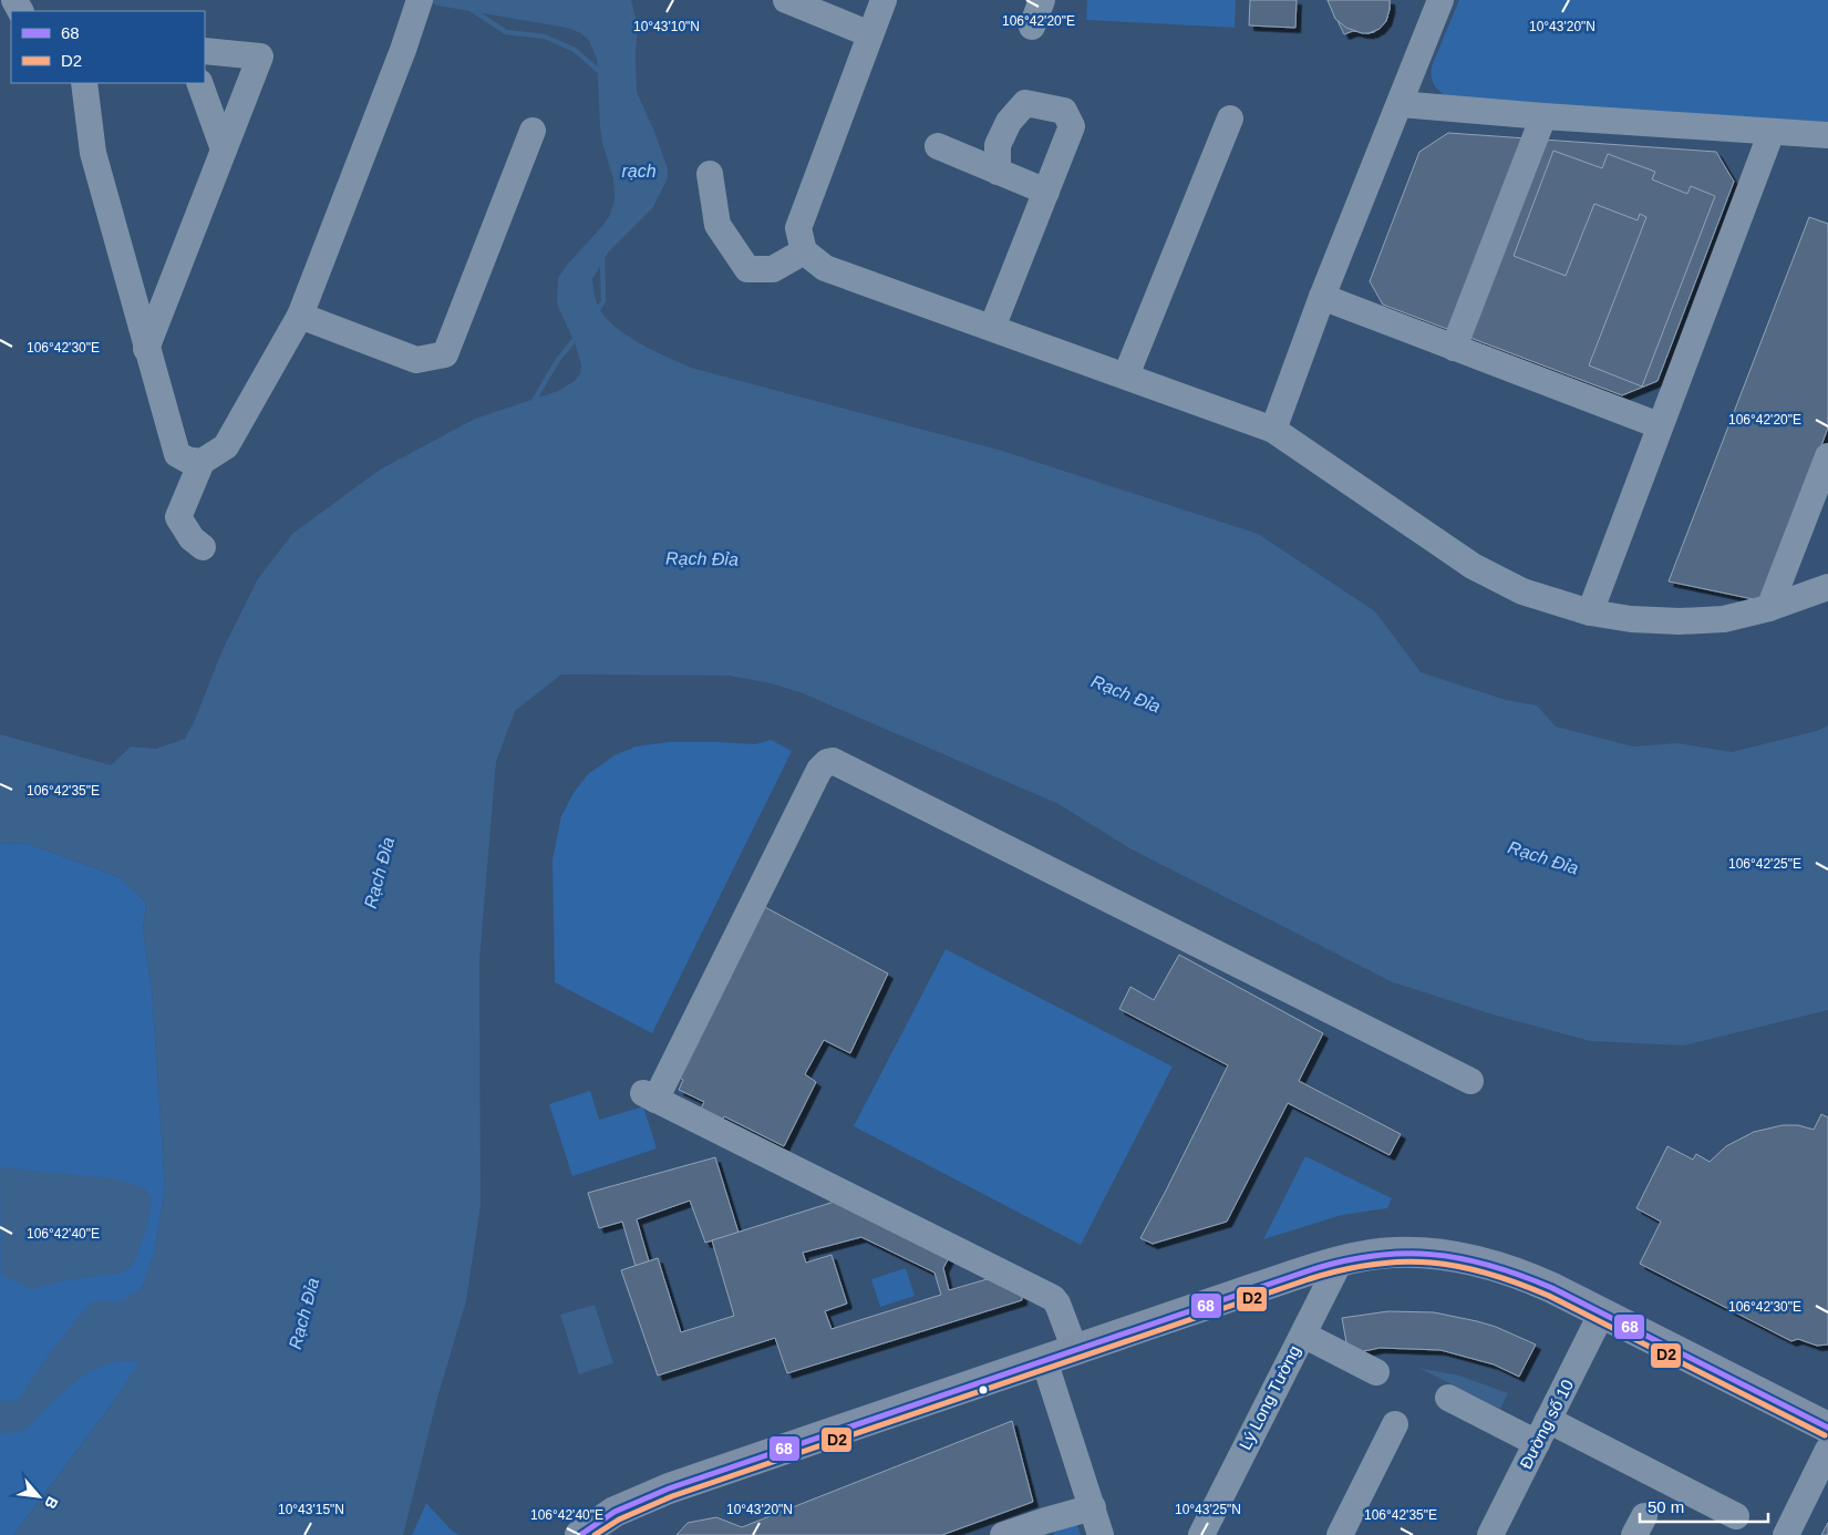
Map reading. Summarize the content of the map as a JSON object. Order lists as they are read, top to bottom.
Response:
{
  "streets": {
    "street": ["Lý Long Tường", "Đường số 10"]
  },
  "water": ["rạch", "Rạch Đỉa"],
  "lines": ["transit line 68", "transit line D2"],
  "legend": ["68", "D2"],
  "scale_bar": "50 m",
  "north": "bottom right",
  "coordinates": [
    "106°42'20\"E",
    "10°43'10\"N",
    "10°43'20\"N",
    "106°42'30\"E",
    "106°42'35\"E",
    "106°42'25\"E",
    "106°42'40\"E",
    "10°43'15\"N",
    "10°43'25\"N"
  ]
}
